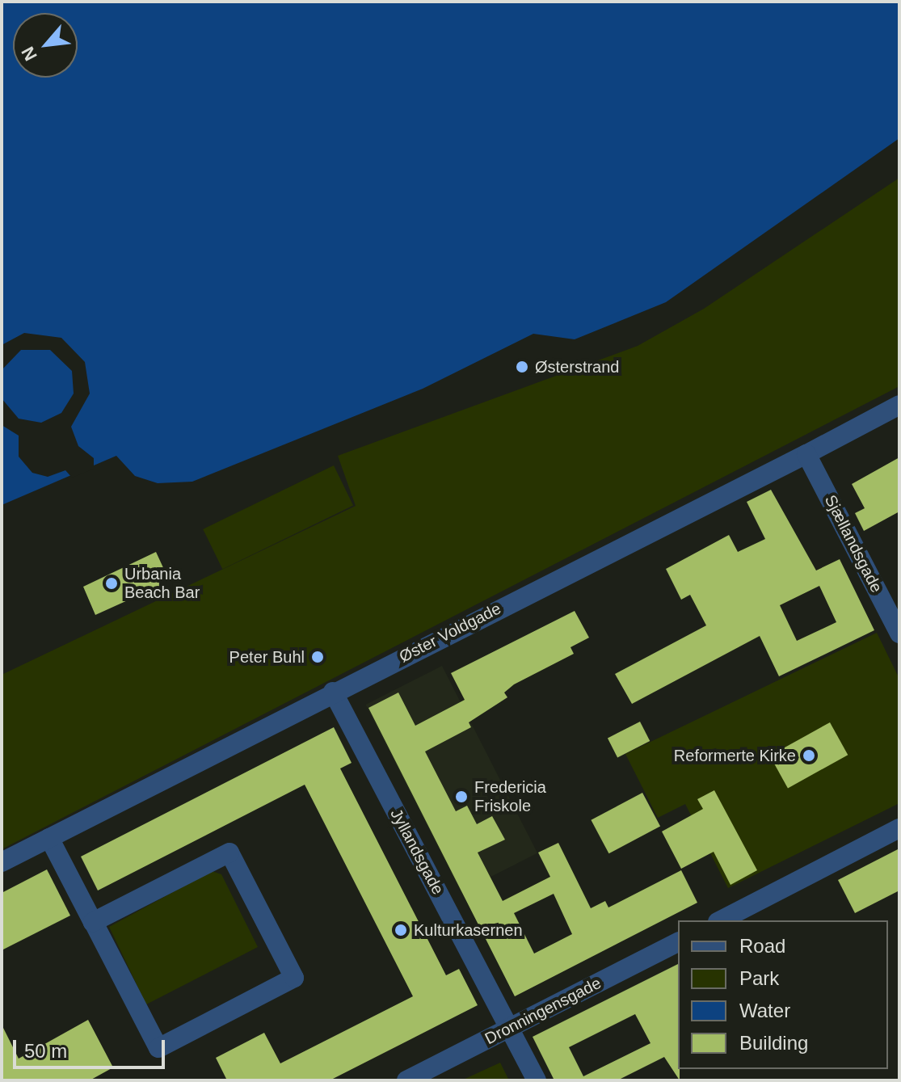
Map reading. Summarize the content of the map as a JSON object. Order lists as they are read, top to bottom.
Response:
{
  "streets": {
    "street": [
      "Sjællandsgade",
      "Øster Voldgade",
      "Jyllandsgade",
      "Dronningensgade"
    ]
  },
  "crossings": [
    ["Sjællandsgade", "Øster Voldgade"],
    ["Øster Voldgade", "Jyllandsgade"],
    ["Jyllandsgade", "Dronningensgade"]
  ],
  "places": [
    "Østerstrand",
    "Urbania Beach Bar",
    "Peter Buhl",
    "Reformerte Kirke",
    "Fredericia Friskole",
    "Kulturkasernen"
  ],
  "legend": [
    "Road",
    "Park",
    "Water",
    "Building"
  ],
  "scale_bar": "50 m",
  "north": "bottom left"
}
